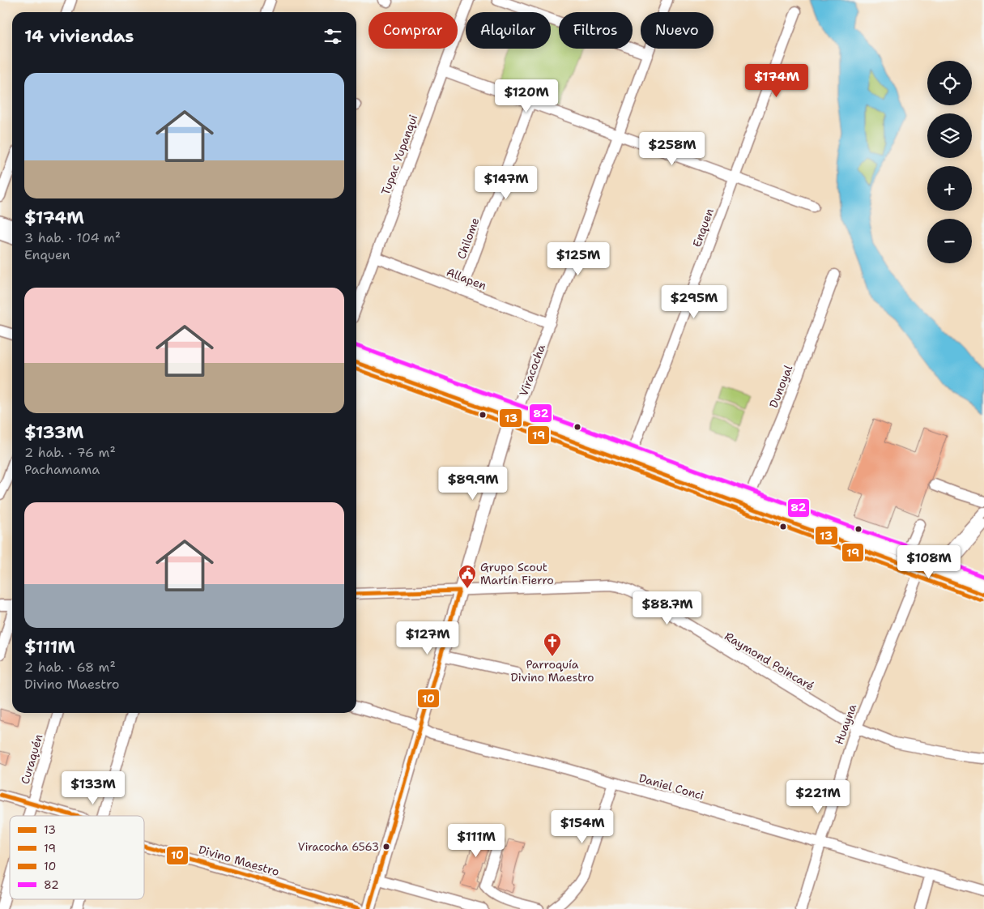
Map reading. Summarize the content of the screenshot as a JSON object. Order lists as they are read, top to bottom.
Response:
{
  "streets": {
    "main road": ["Viracocha"],
    "street": [
      "Tupac Yupanqui",
      "Enquen",
      "Chilome",
      "Allapen",
      "Dunoyal",
      "Raymond Poincaré",
      "Huayna",
      "Curaquén",
      "Daniel Conci",
      "Divino Maestro"
    ]
  },
  "crossings": [
    ["Tupac Yupanqui", "Allapen"],
    ["Chilome", "Allapen"],
    ["Allapen", "Viracocha"],
    ["Viracocha", "Raymond Poincaré"],
    ["Viracocha", "Daniel Conci"],
    ["Raymond Poincaré", "Huayna"],
    ["Huayna", "Daniel Conci"],
    ["Curaquén", "Divino Maestro"]
  ],
  "places": {
    "public building": ["Grupo Scout Martín Fierro"],
    "church": ["Parroquía Divino Maestro"],
    "other": ["Viracocha 6563"]
  },
  "lines": [
    "transit line 82",
    "transit line 13",
    "transit line 19",
    "transit line 10"
  ],
  "legend": [
    "13",
    "19",
    "10",
    "82"
  ],
  "page": {
    "chip": [
      "Comprar",
      "Alquilar",
      "Filtros",
      "Nuevo"
    ],
    "heading": "14 viviendas",
    "map_buttons": ["+", "−"],
    "list": [
      {
        "name": "$174M",
        "note": "3 hab. · 104 m² · Enquen"
      },
      {
        "name": "$133M",
        "note": "2 hab. · 76 m² · Pachamama"
      },
      {
        "name": "$111M",
        "note": "2 hab. · 68 m² · Divino Maestro"
      }
    ],
    "price": [
      "$174M",
      "$120M",
      "$258M",
      "$147M",
      "$125M",
      "$295M",
      "$89.9M",
      "$108M",
      "$88.7M",
      "$127M",
      "$133M",
      "$221M",
      "$154M",
      "$111M"
    ]
  }
}
